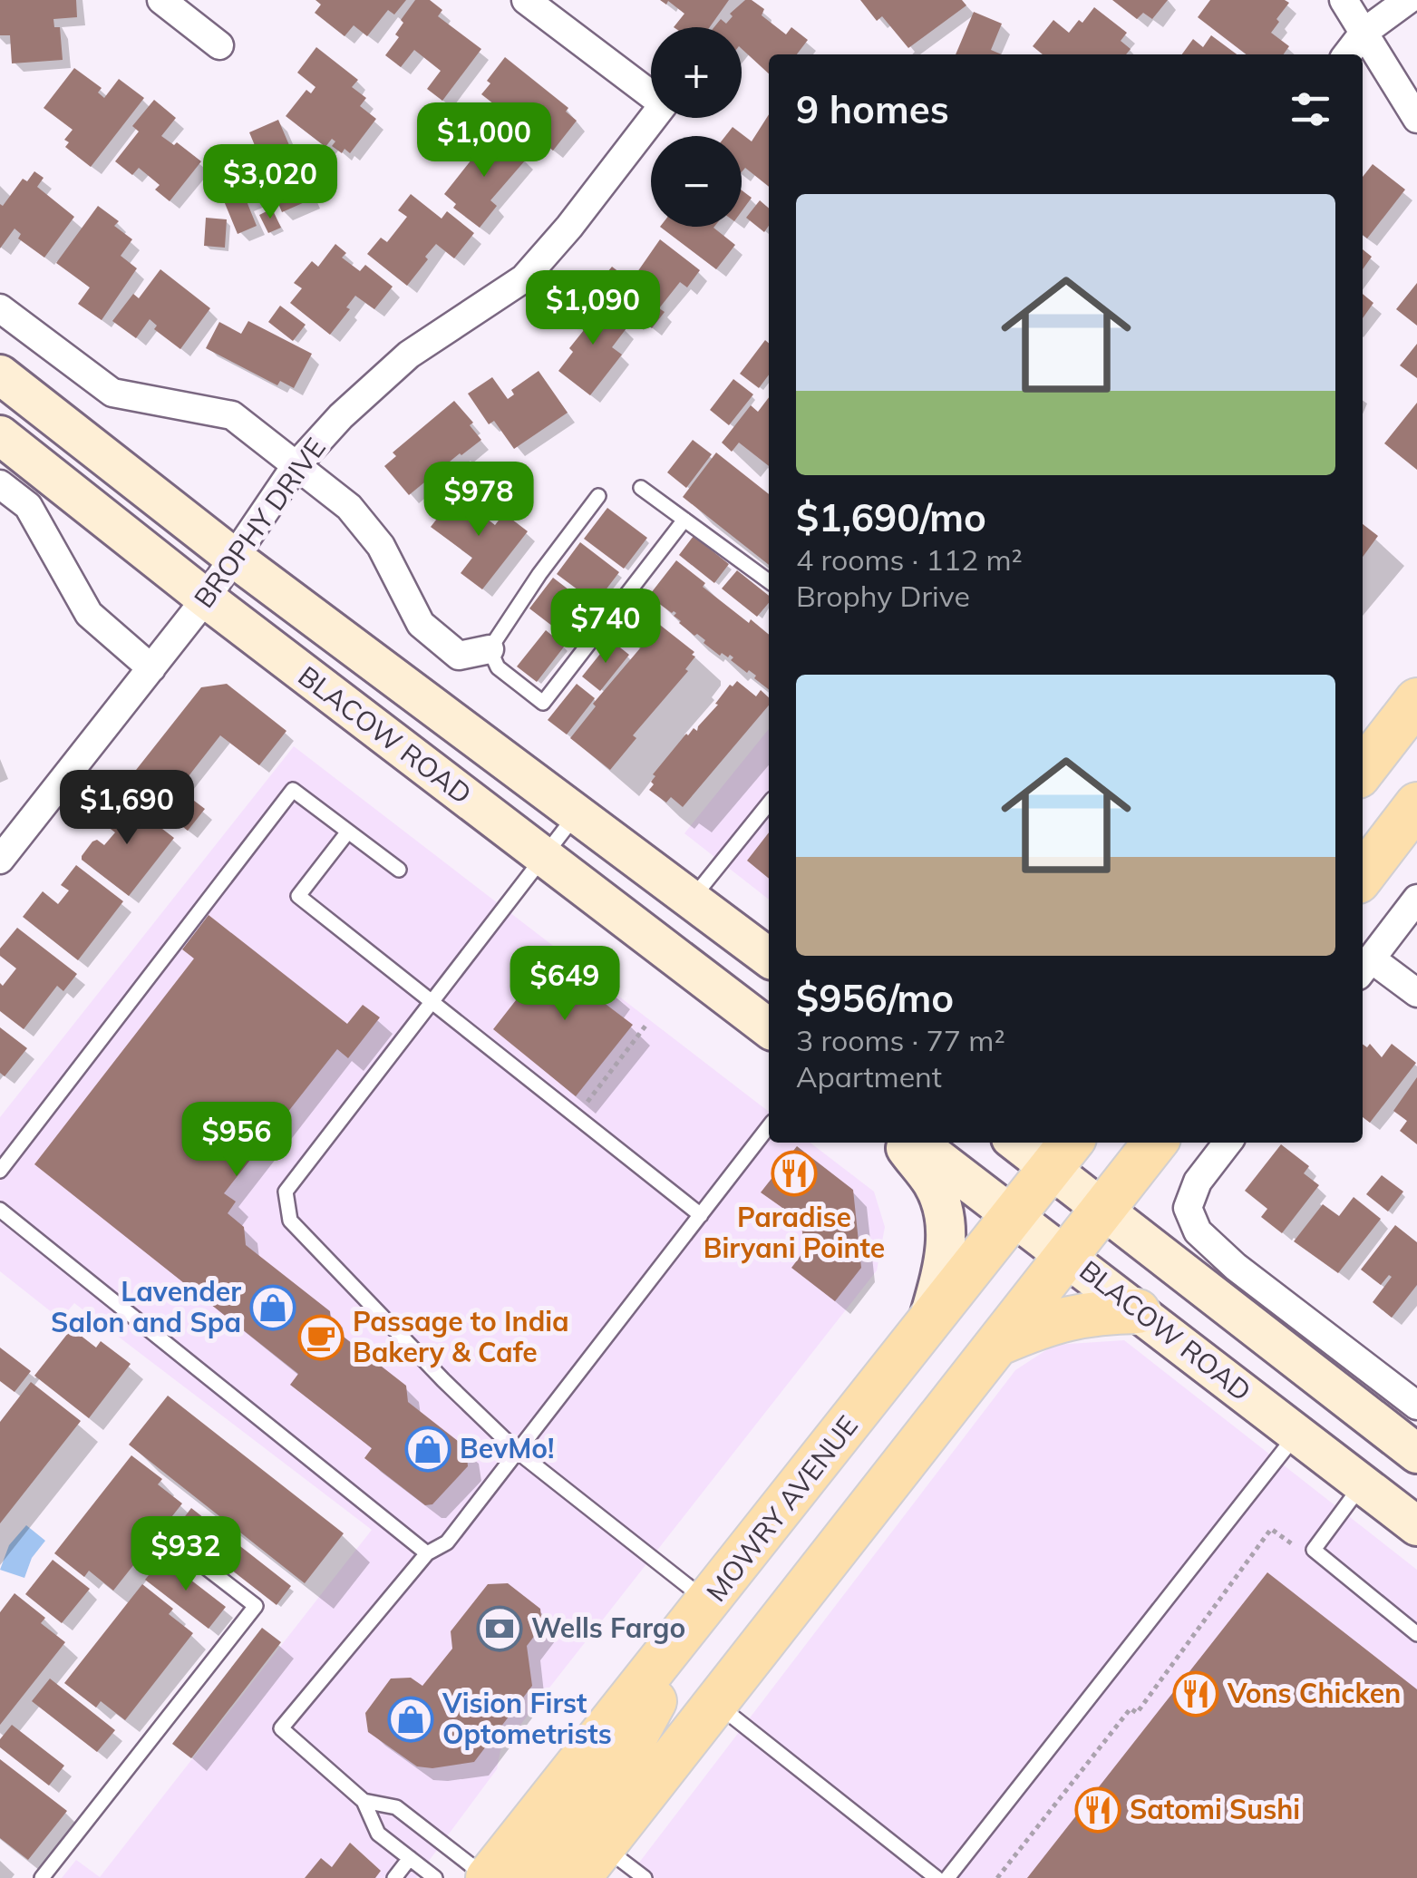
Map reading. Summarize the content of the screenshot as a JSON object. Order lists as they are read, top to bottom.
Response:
{
  "streets": {
    "main road": ["BLACOW ROAD", "MOWRY AVENUE"],
    "street": ["BROPHY DRIVE"]
  },
  "crossings": [
    ["BROPHY DRIVE", "BLACOW ROAD"],
    ["BLACOW ROAD", "MOWRY AVENUE"]
  ],
  "places": {
    "restaurant": ["Paradise Biryani Pointe", "Vons Chicken", "Satomi Sushi"],
    "shop": ["Lavender Salon and Spa", "BevMo!", "Vision First Optometrists"],
    "cafe": ["Passage to India Bakery & Cafe"],
    "bank": ["Wells Fargo"]
  },
  "page": {
    "map_buttons": ["+", "−"],
    "heading": "9 homes",
    "price": [
      "$1,000",
      "$3,020",
      "$1,090",
      "$978",
      "$740",
      "$1,690",
      "$649",
      "$956",
      "$932"
    ],
    "list": [
      {
        "name": "$1,690/mo",
        "note": "4 rooms · 112 m² · Brophy Drive"
      },
      {
        "name": "$956/mo",
        "note": "3 rooms · 77 m² · Apartment"
      }
    ]
  }
}
